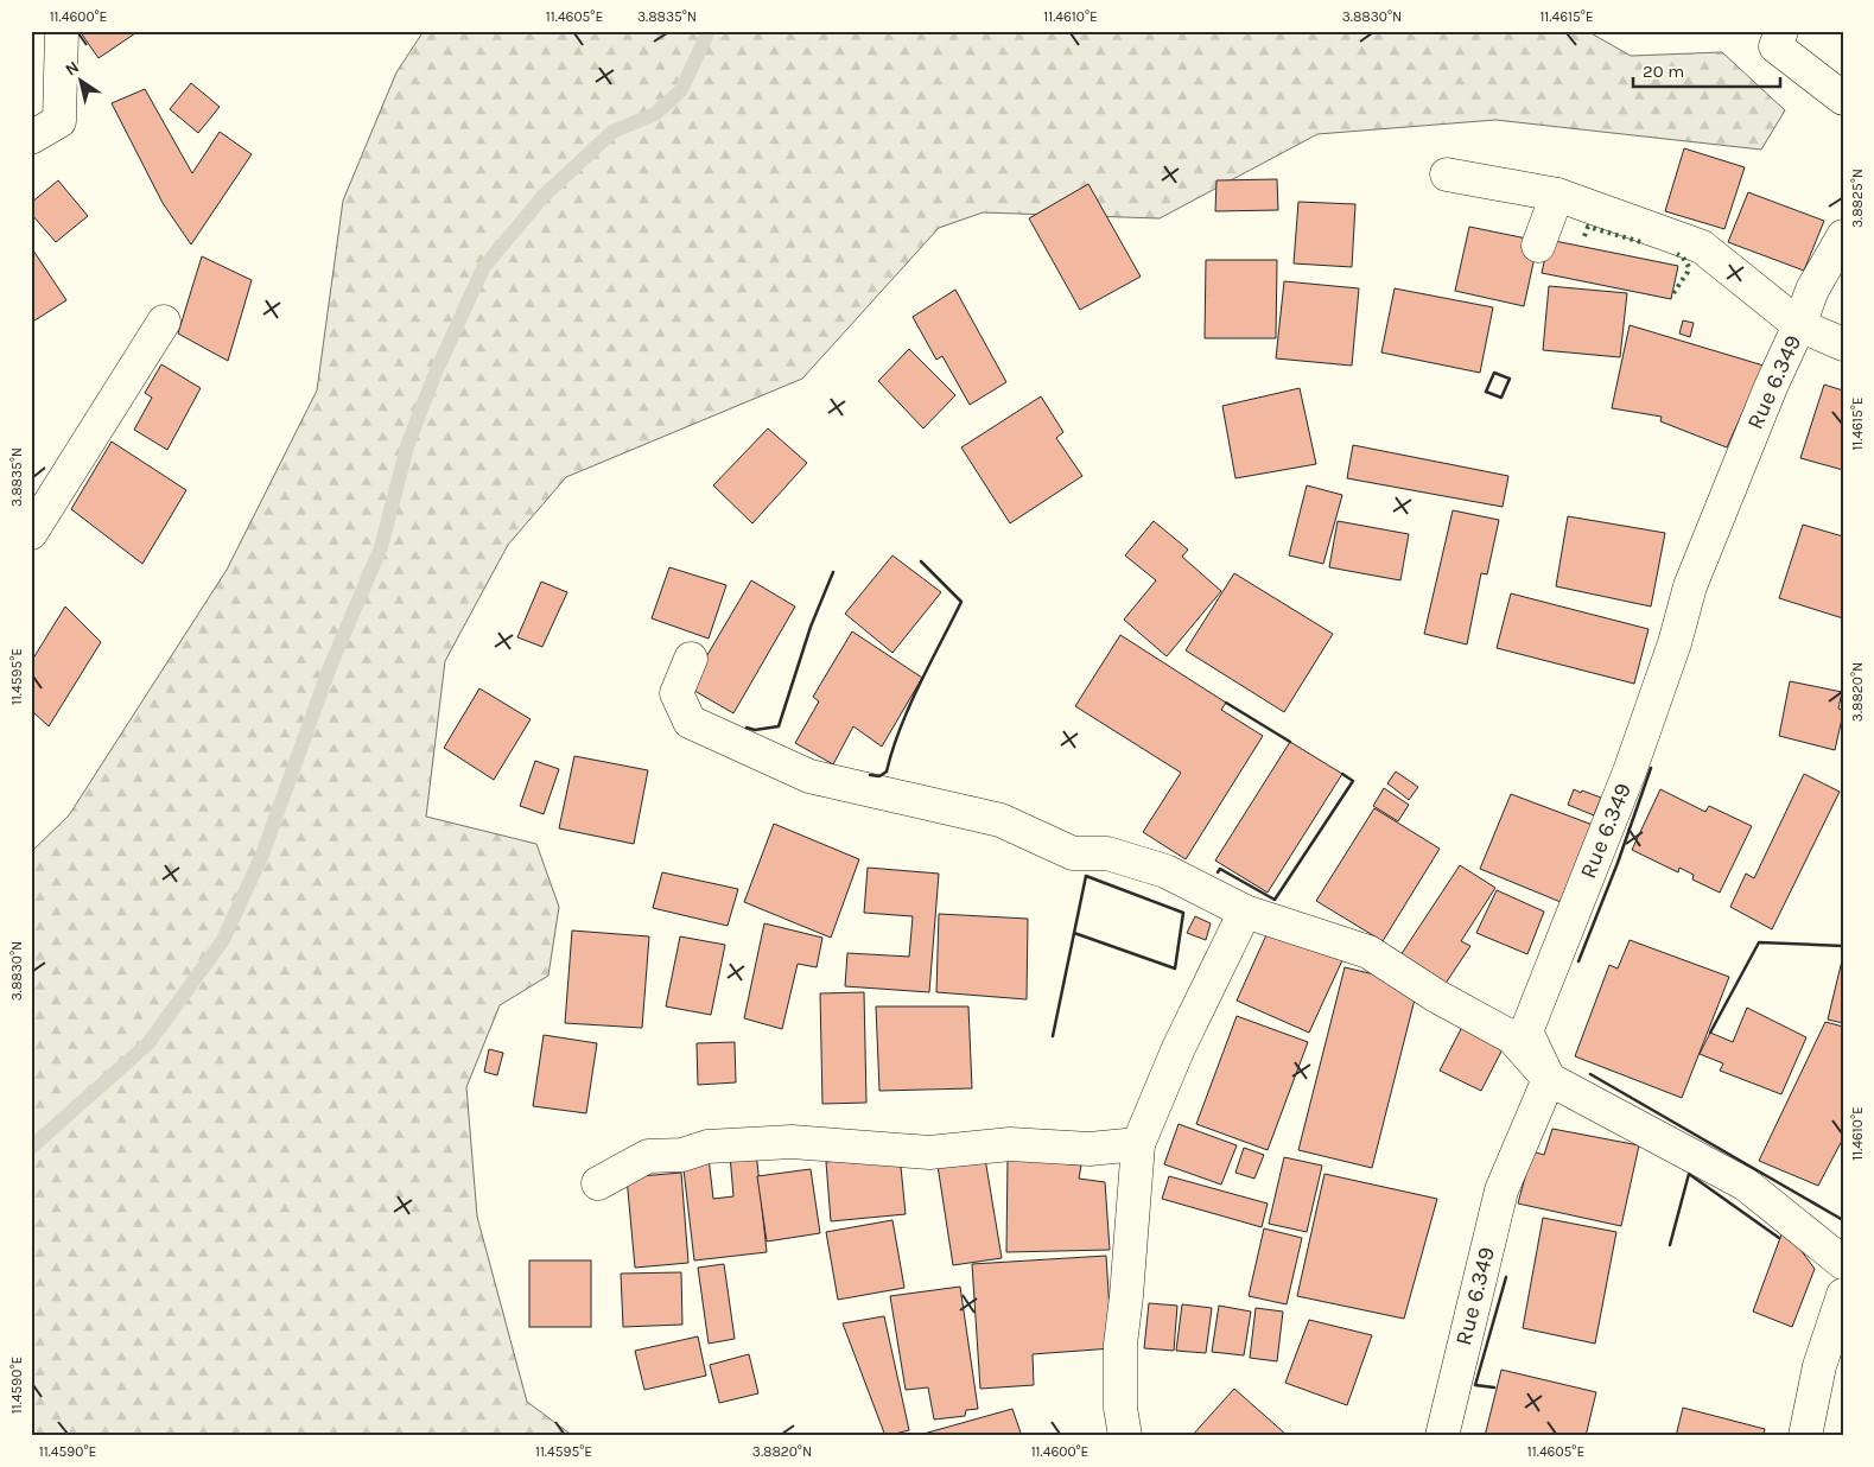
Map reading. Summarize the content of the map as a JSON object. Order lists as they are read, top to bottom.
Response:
{
  "streets": {
    "street": ["Rue 6.349"]
  },
  "scale_bar": "20 m",
  "north": "top left",
  "coordinates": [
    "11.4600°E",
    "11.4605°E",
    "3.8835°N",
    "11.4610°E",
    "3.8830°N",
    "11.4615°E",
    "3.8825°N",
    "11.4595°E",
    "3.8820°N",
    "11.4590°E"
  ]
}
